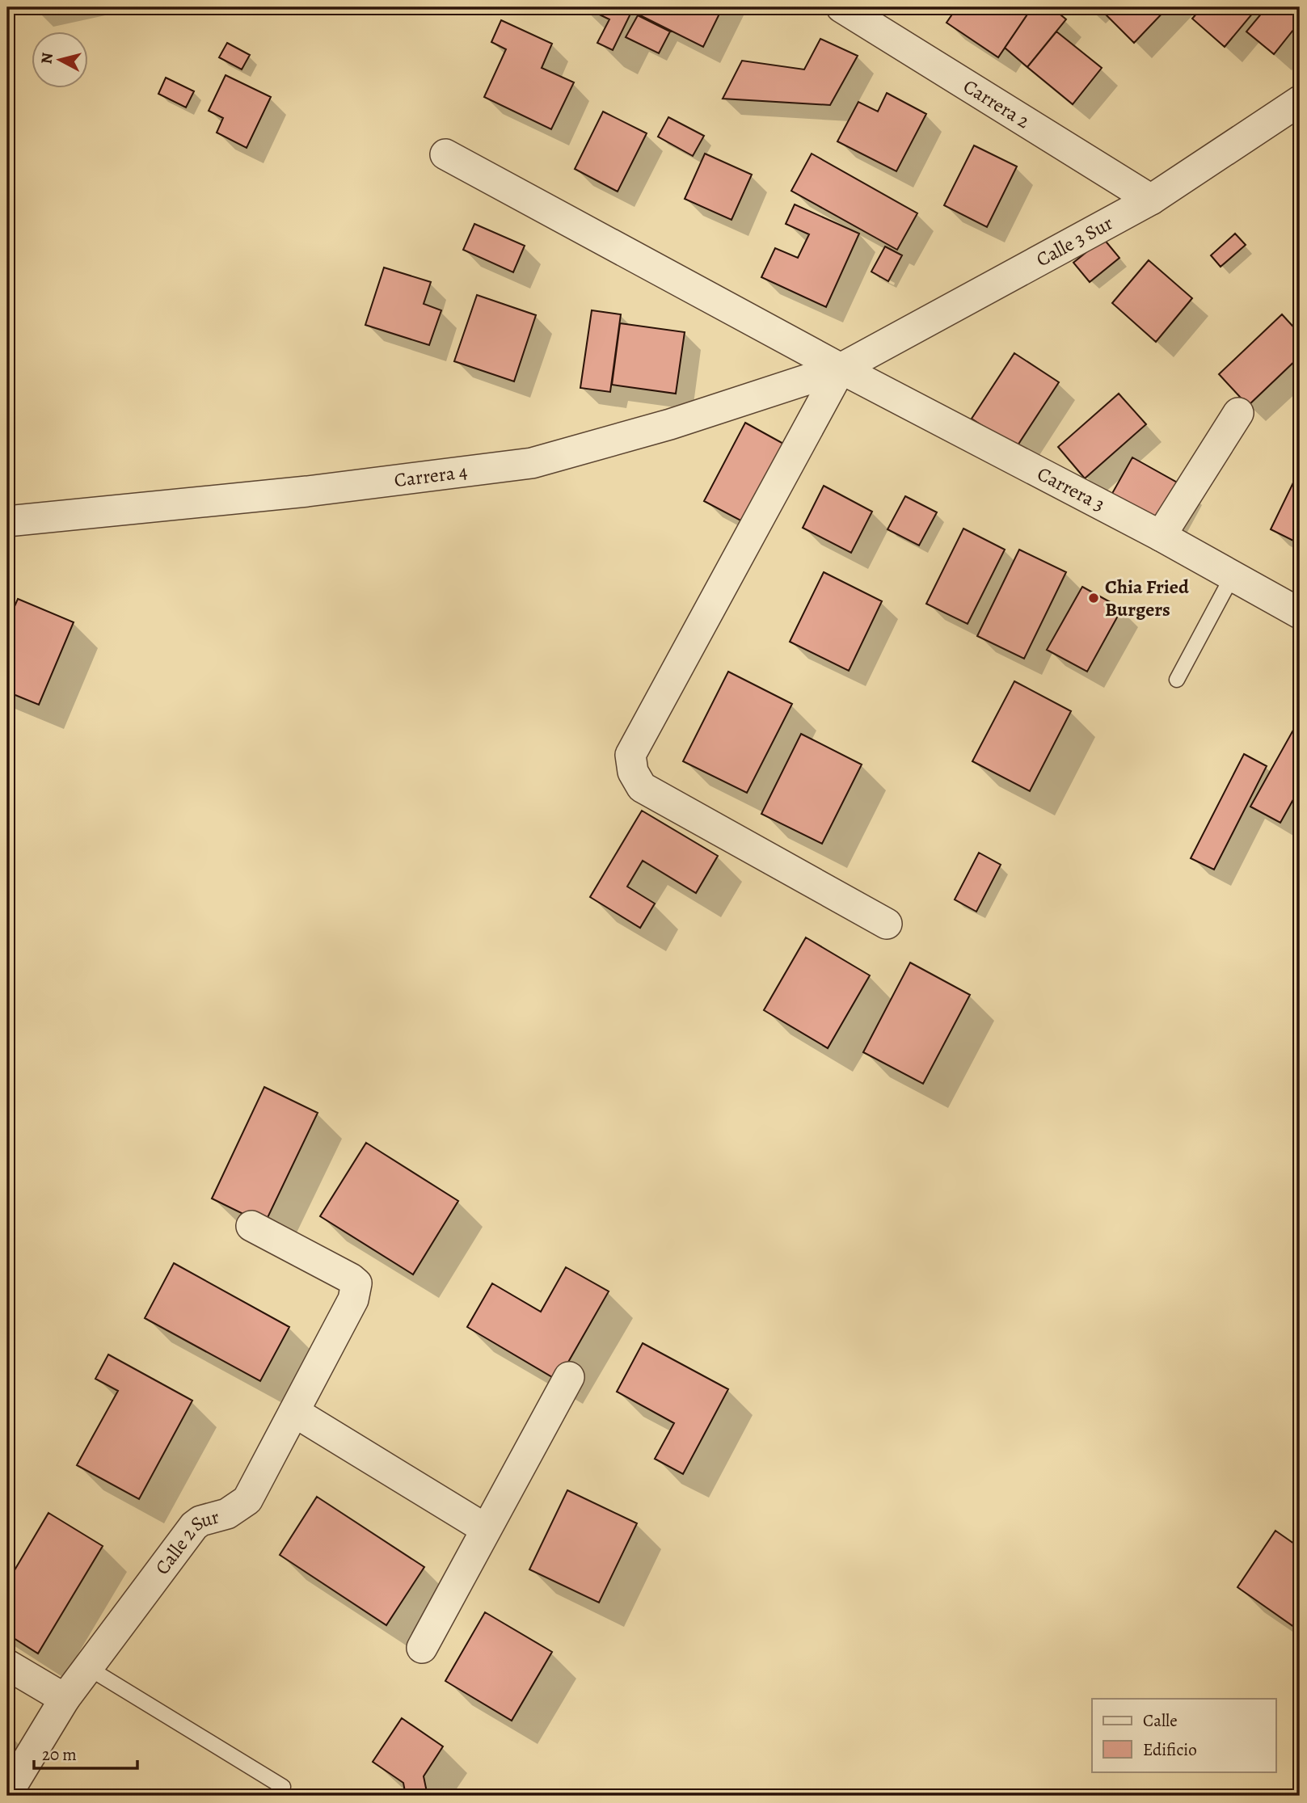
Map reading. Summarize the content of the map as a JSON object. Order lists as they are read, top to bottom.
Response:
{
  "streets": {
    "street": [
      "Carrera 2",
      "Calle 3 Sur",
      "Carrera 4",
      "Carrera 3",
      "Calle 2 Sur"
    ]
  },
  "crossings": [
    ["Carrera 2", "Calle 3 Sur"],
    ["Calle 3 Sur", "Carrera 4"],
    ["Calle 3 Sur", "Carrera 3"],
    ["Carrera 4", "Carrera 3"]
  ],
  "places": ["Chia Fried Burgers"],
  "legend": ["Calle", "Edificio"],
  "scale_bar": "20 m",
  "north": "left"
}
